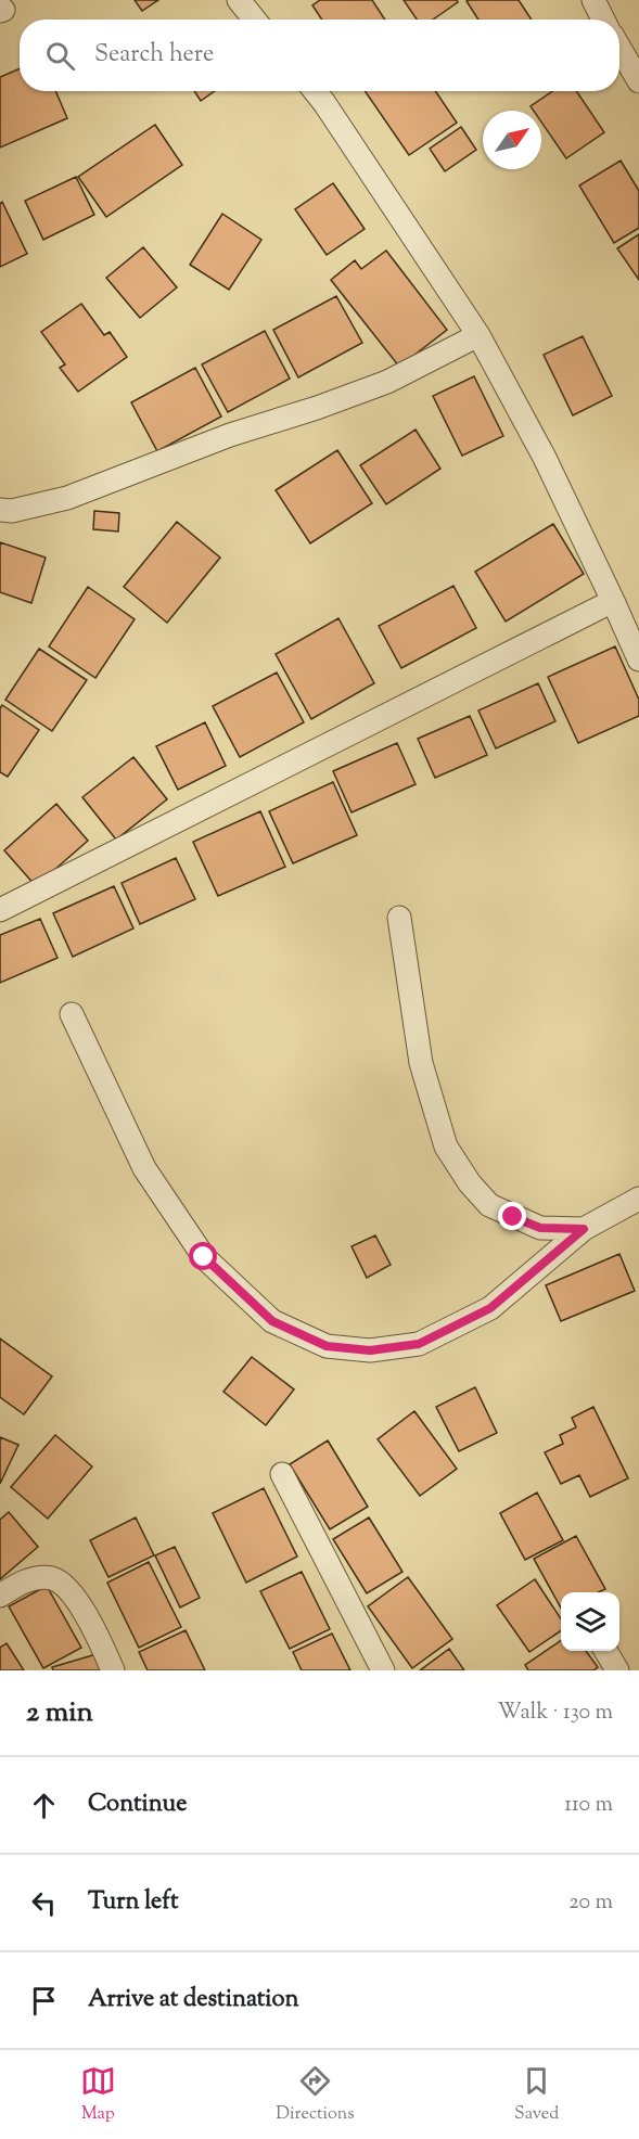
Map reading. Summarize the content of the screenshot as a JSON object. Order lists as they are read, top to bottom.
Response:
{
  "north": "top right",
  "page": {
    "search": "Search here",
    "heading": ["2 min", "Walk · 130 m"],
    "list": [
      ["Continue", "110 m"],
      ["Turn left", "20 m"],
      "Arrive at destination"
    ],
    "nav": ["Map", "Directions", "Saved"]
  }
}
